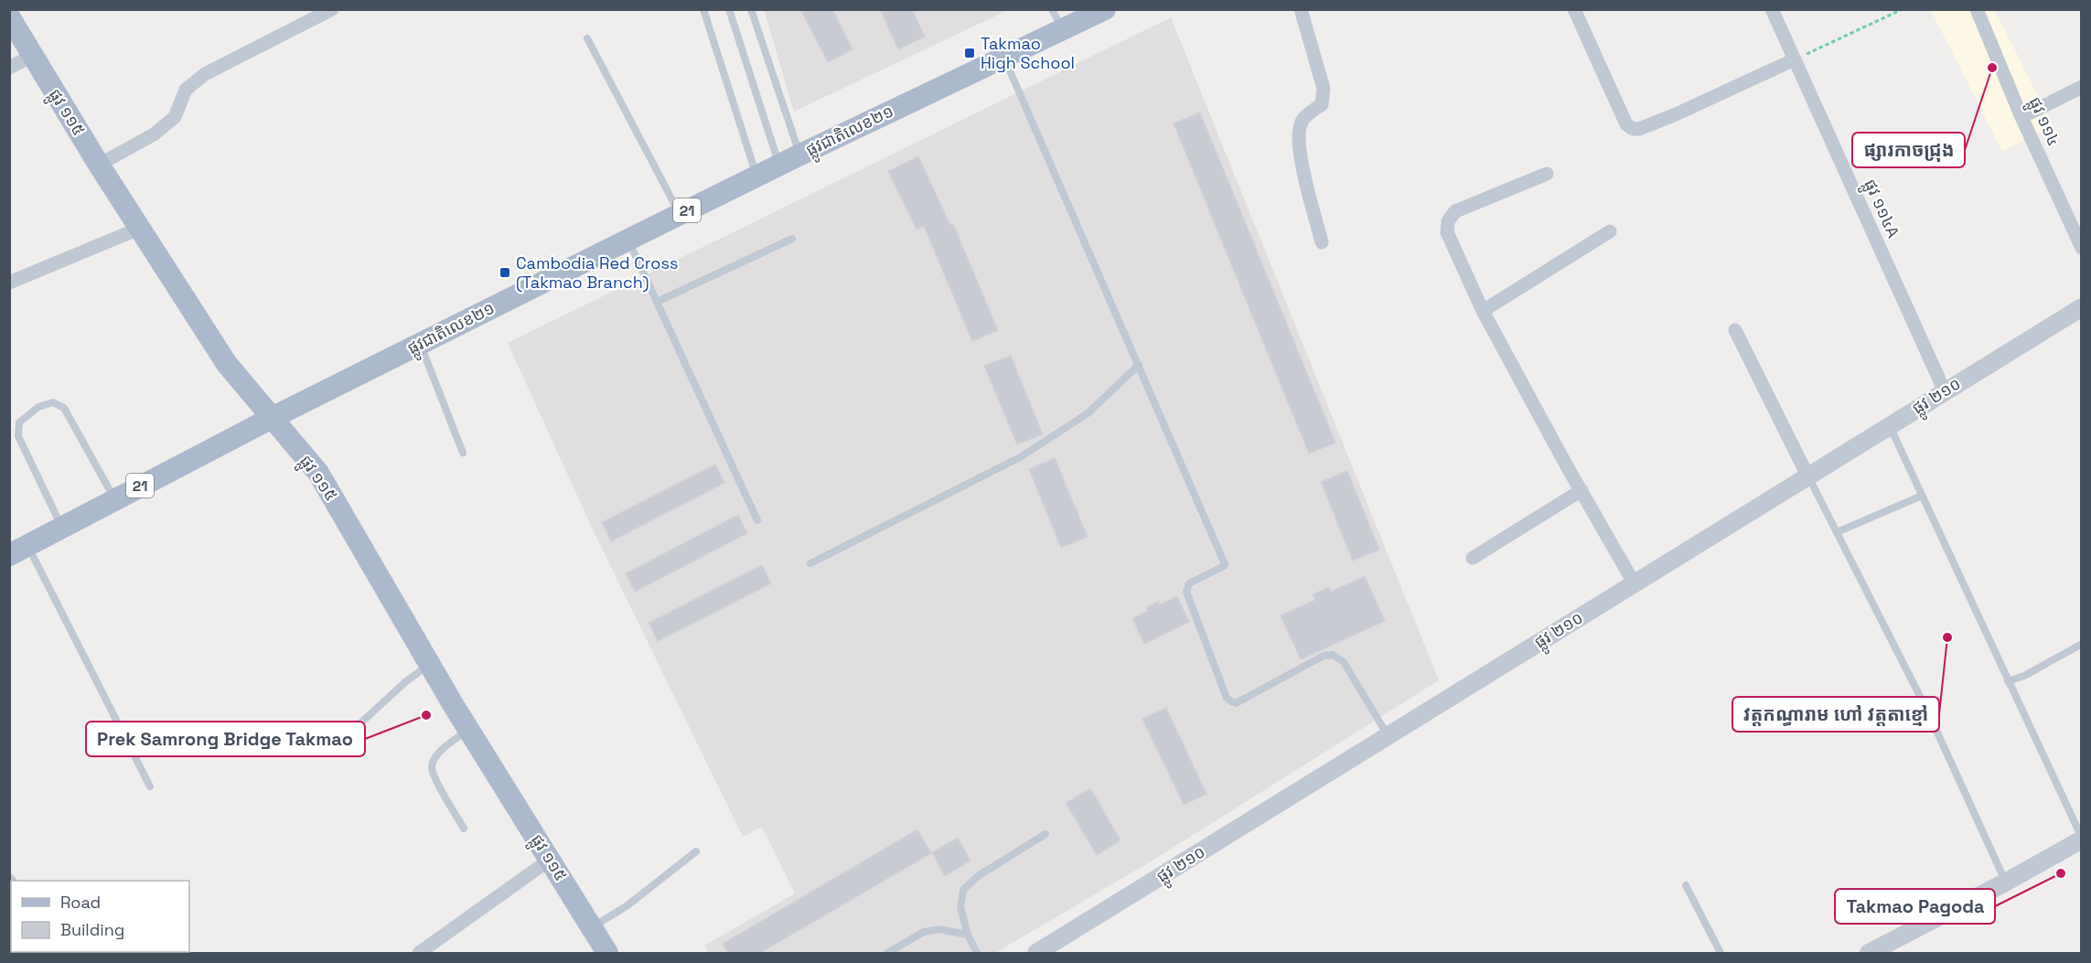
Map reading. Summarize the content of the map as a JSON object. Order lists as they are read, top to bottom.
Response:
{
  "streets": {
    "main road": ["ផ្លូវ ១១៥", "ផ្លូវជាតិលេខ២១", "21"],
    "street": ["ផ្លូវ ១១៤", "ផ្លូវ ១១៤A", "ផ្លូវ ២១០"]
  },
  "crossings": [
    ["ផ្លូវ ១១៥", "ផ្លូវជាតិលេខ២១"],
    ["ផ្លូវ ១១៤A", "ផ្លូវ ២១០"]
  ],
  "places": {
    "transit": ["Takmao High School", "Cambodia Red Cross (Takmao Branch)"],
    "other": [
      "ផ្សារកាចជ្រុង",
      "វត្តកណ្ធារាម ហៅ វត្តតាខ្មៅ",
      "Prek Samrong Bridge Takmao",
      "Takmao Pagoda"
    ]
  },
  "legend": ["Road", "Building"]
}
